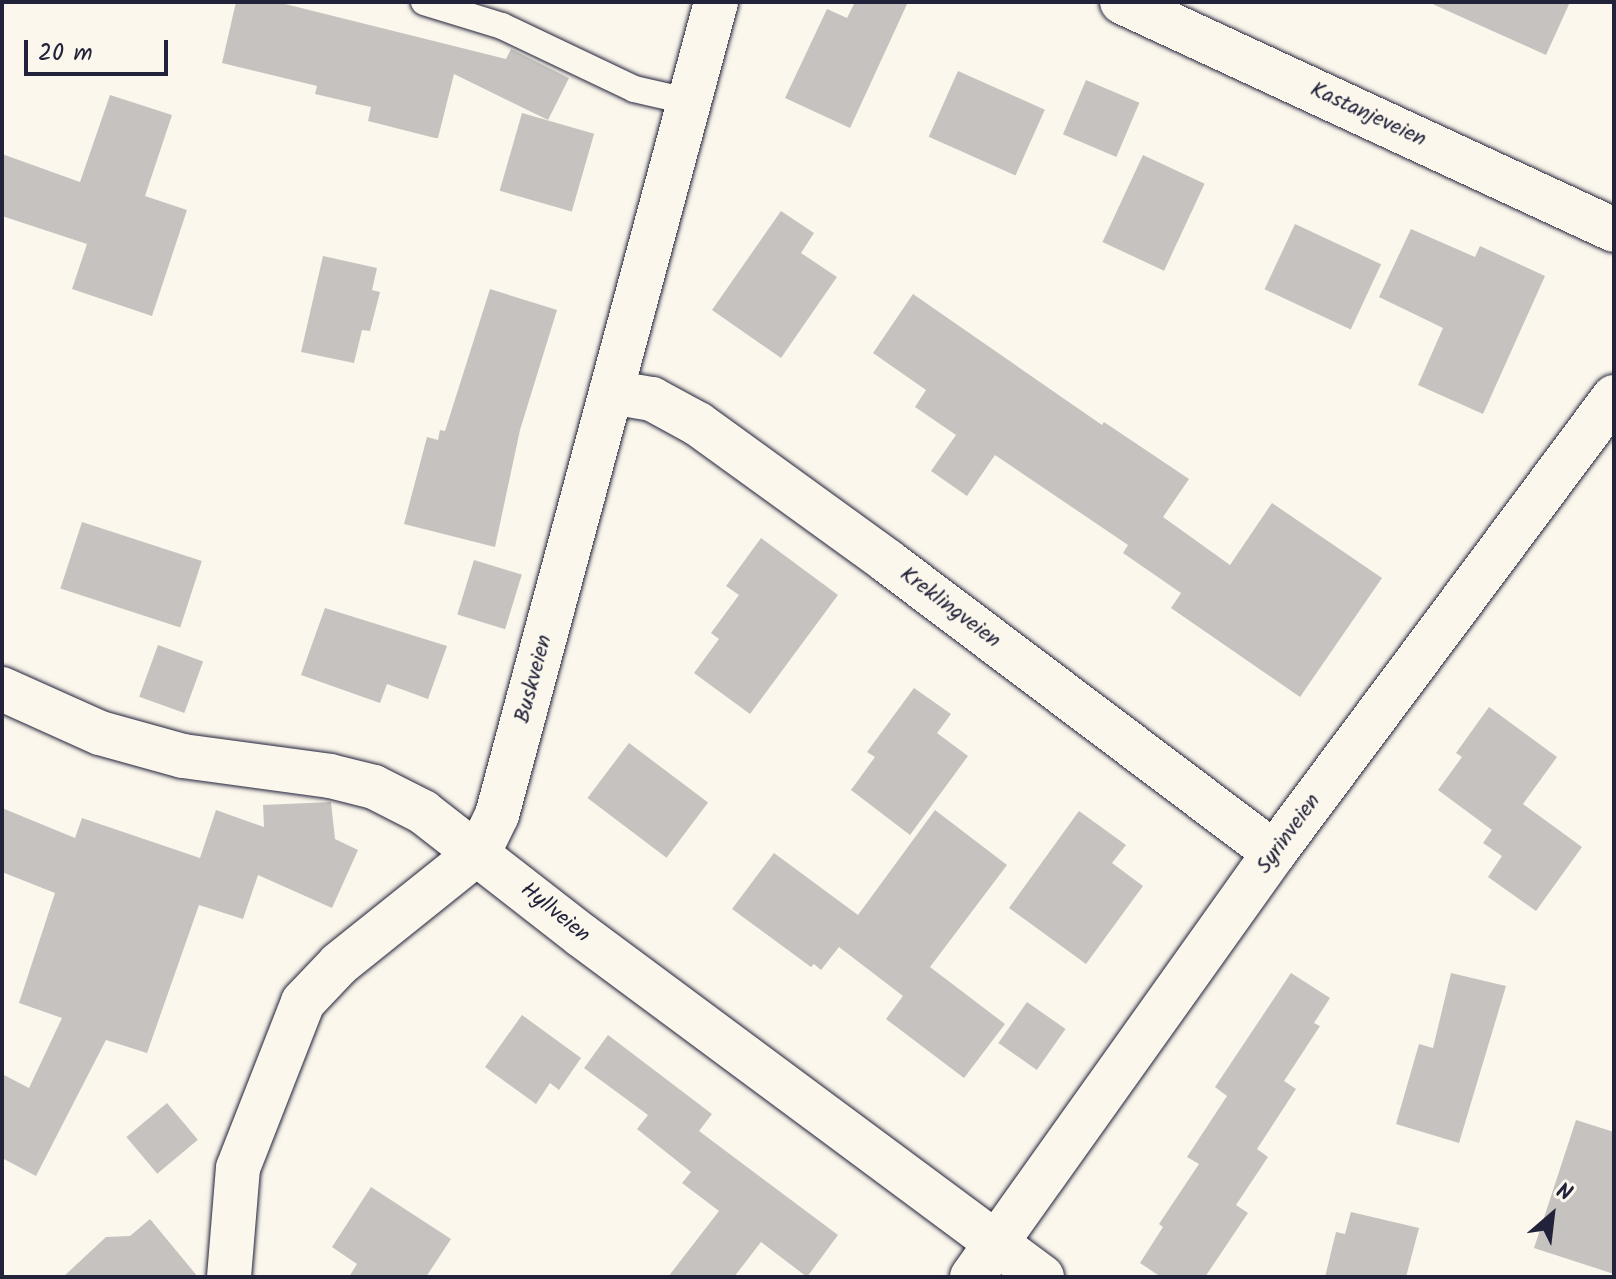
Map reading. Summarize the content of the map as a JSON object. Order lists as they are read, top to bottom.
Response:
{
  "streets": {
    "street": [
      "Kastanjeveien",
      "Kreklingveien",
      "Buskveien",
      "Syrinveien",
      "Hyllveien"
    ]
  },
  "crossings": [
    ["Kreklingveien", "Buskveien"],
    ["Kreklingveien", "Syrinveien"],
    ["Buskveien", "Hyllveien"],
    ["Syrinveien", "Hyllveien"]
  ],
  "scale_bar": "20 m",
  "north": "top right"
}
